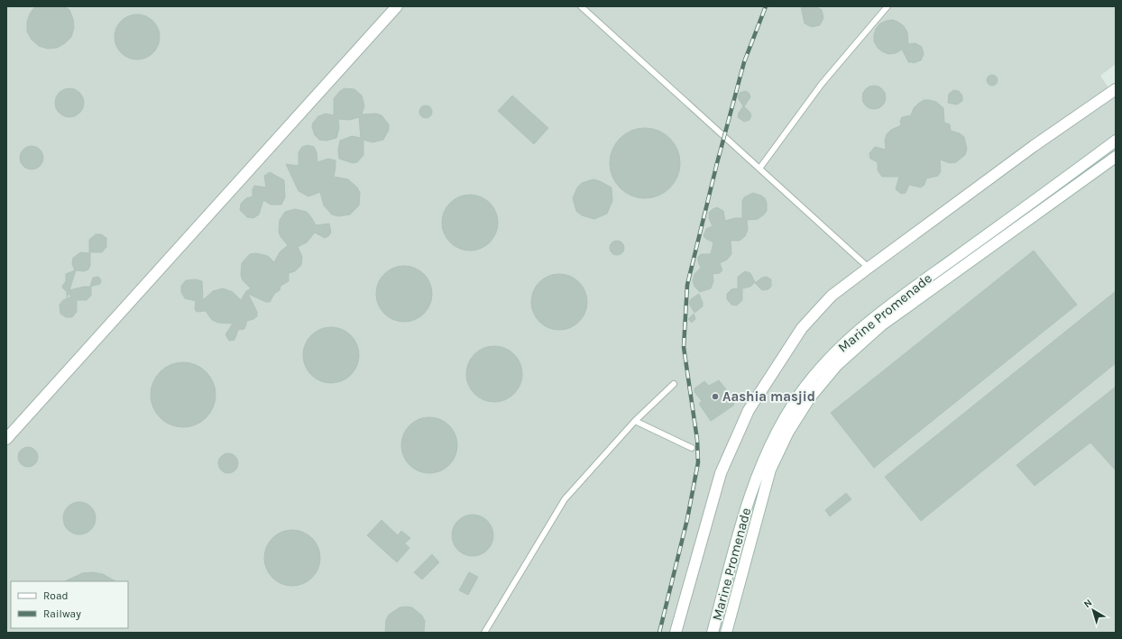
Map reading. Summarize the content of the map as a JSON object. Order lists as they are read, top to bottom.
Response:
{
  "streets": {
    "street": ["Marine Promenade"]
  },
  "places": ["Aashia masjid"],
  "legend": ["Road", "Railway"],
  "north": "top left"
}
